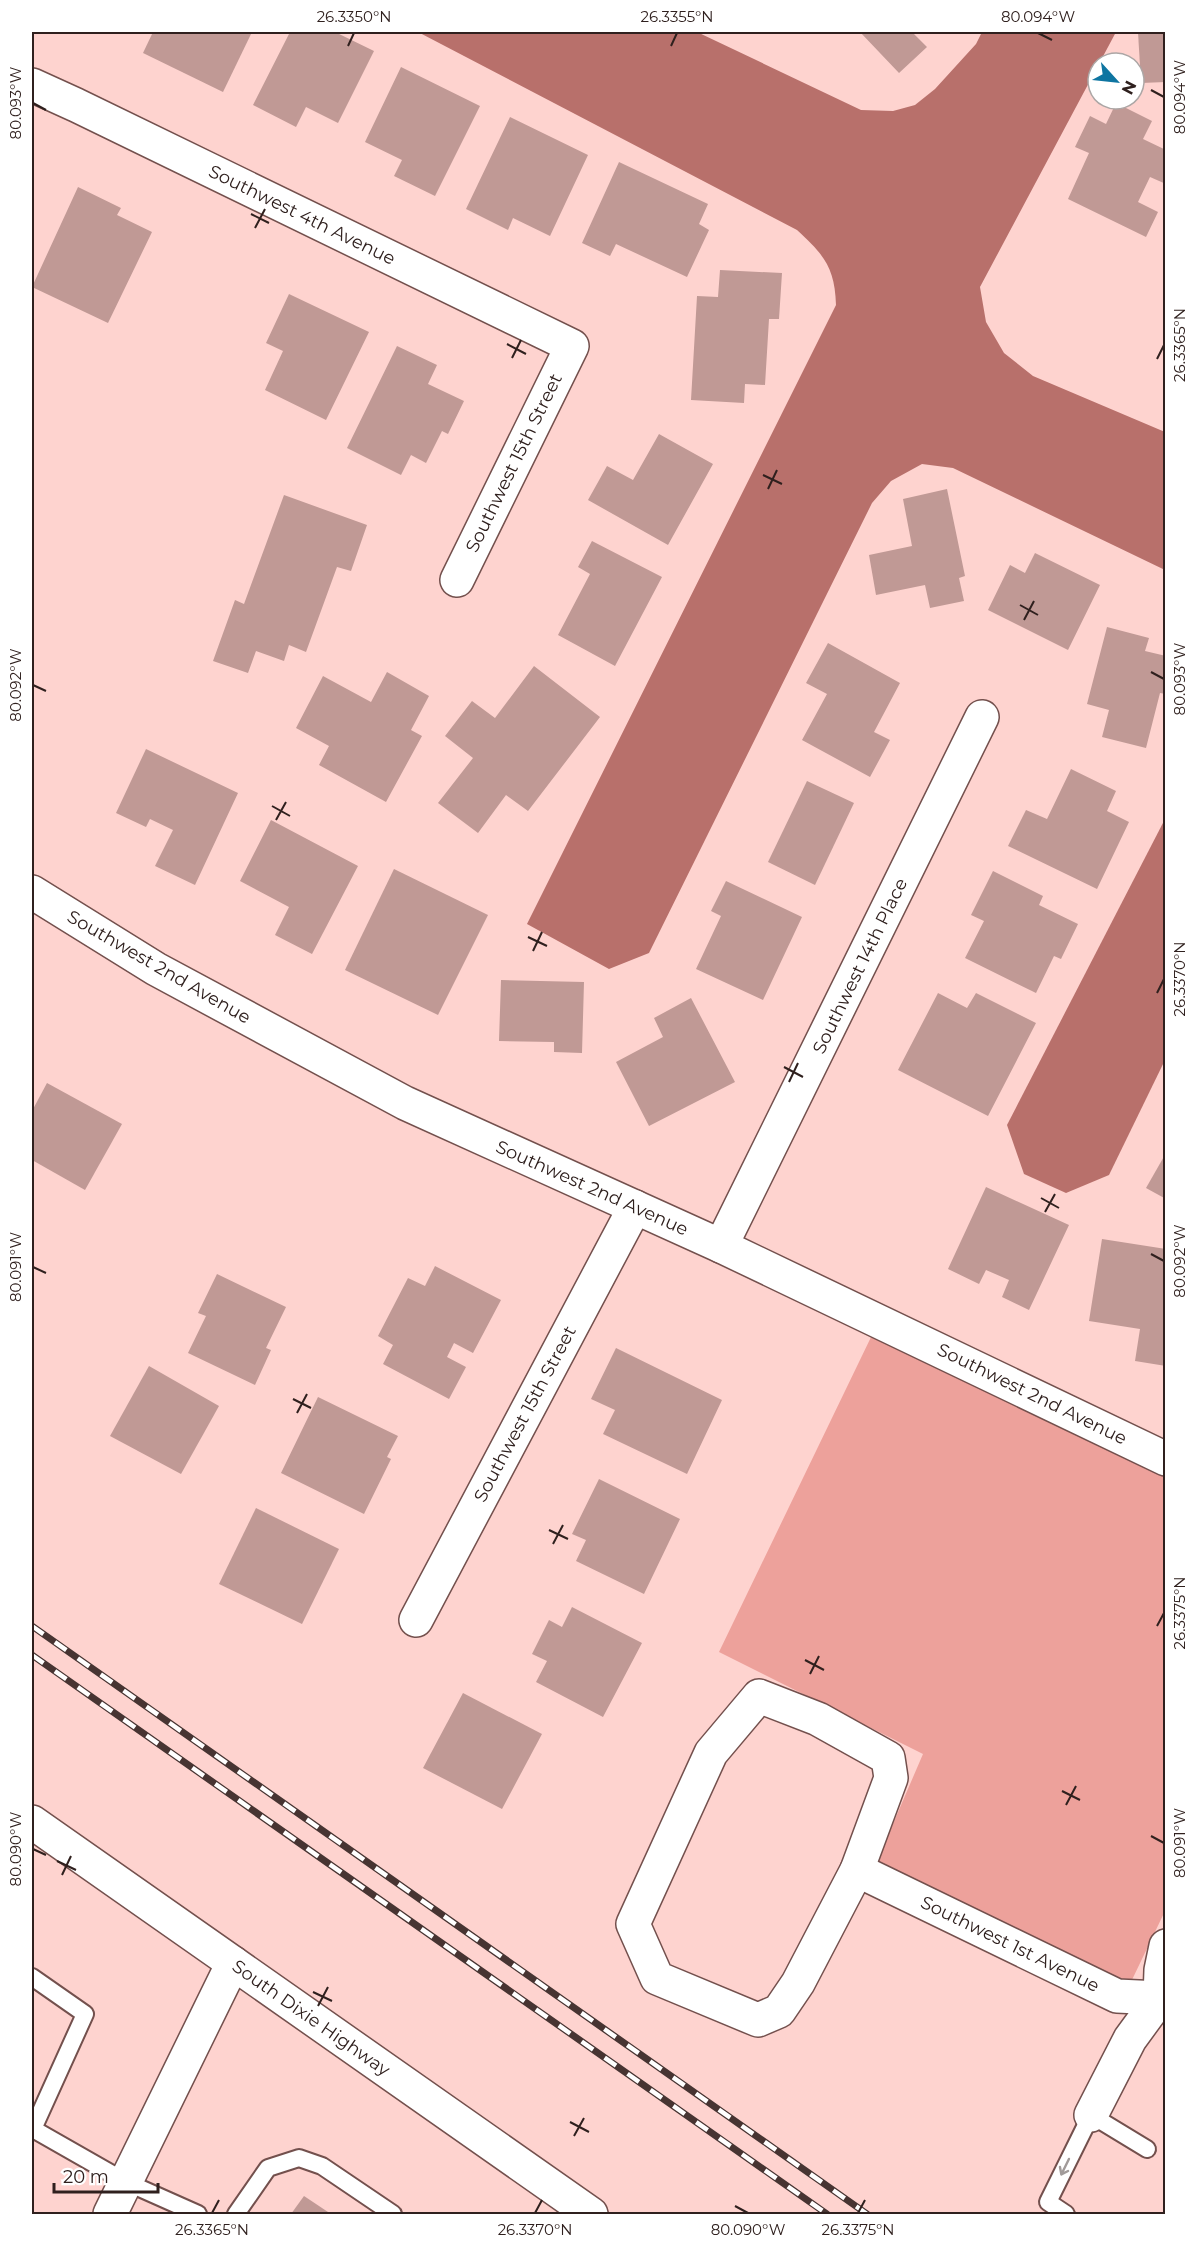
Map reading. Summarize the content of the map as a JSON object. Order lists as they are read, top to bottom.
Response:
{
  "streets": {
    "street": [
      "Southwest 4th Avenue",
      "Southwest 15th Street",
      "Southwest 14th Place",
      "Southwest 2nd Avenue",
      "Southwest 1st Avenue",
      "South Dixie Highway"
    ]
  },
  "crossings": [
    ["Southwest 4th Avenue", "Southwest 15th Street"],
    ["Southwest 15th Street", "Southwest 2nd Avenue"],
    ["Southwest 14th Place", "Southwest 2nd Avenue"]
  ],
  "scale_bar": "20 m",
  "north": "bottom right",
  "coordinates": [
    "26.3350°N",
    "26.3355°N",
    "80.094°W",
    "80.093°W",
    "26.3365°N",
    "80.092°W",
    "26.3370°N",
    "80.091°W",
    "26.3375°N",
    "80.090°W"
  ]
}
